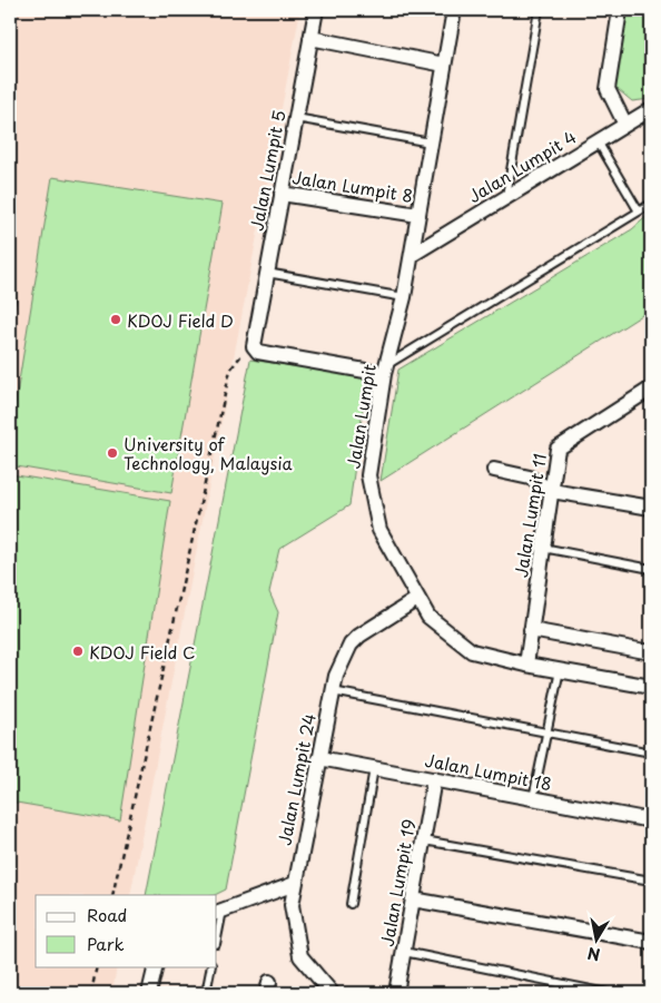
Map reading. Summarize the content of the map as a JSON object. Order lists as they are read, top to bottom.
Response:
{
  "streets": {
    "street": [
      "Jalan Lumpit 4",
      "Jalan Lumpit 5",
      "Jalan Lumpit 8",
      "Jalan Lumpit",
      "Jalan Lumpit 11",
      "Jalan Lumpit 18",
      "Jalan Lumpit 24",
      "Jalan Lumpit 19"
    ]
  },
  "crossings": [
    ["Jalan Lumpit 4", "Jalan Lumpit"],
    ["Jalan Lumpit 5", "Jalan Lumpit 8"],
    ["Jalan Lumpit 8", "Jalan Lumpit"],
    ["Jalan Lumpit", "Jalan Lumpit 11"],
    ["Jalan Lumpit", "Jalan Lumpit 24"],
    ["Jalan Lumpit 18", "Jalan Lumpit 24"],
    ["Jalan Lumpit 18", "Jalan Lumpit 19"]
  ],
  "places": ["KDOJ Field D", "University of Technology, Malaysia", "KDOJ Field C"],
  "legend": ["Road", "Park"],
  "north": "bottom"
}
